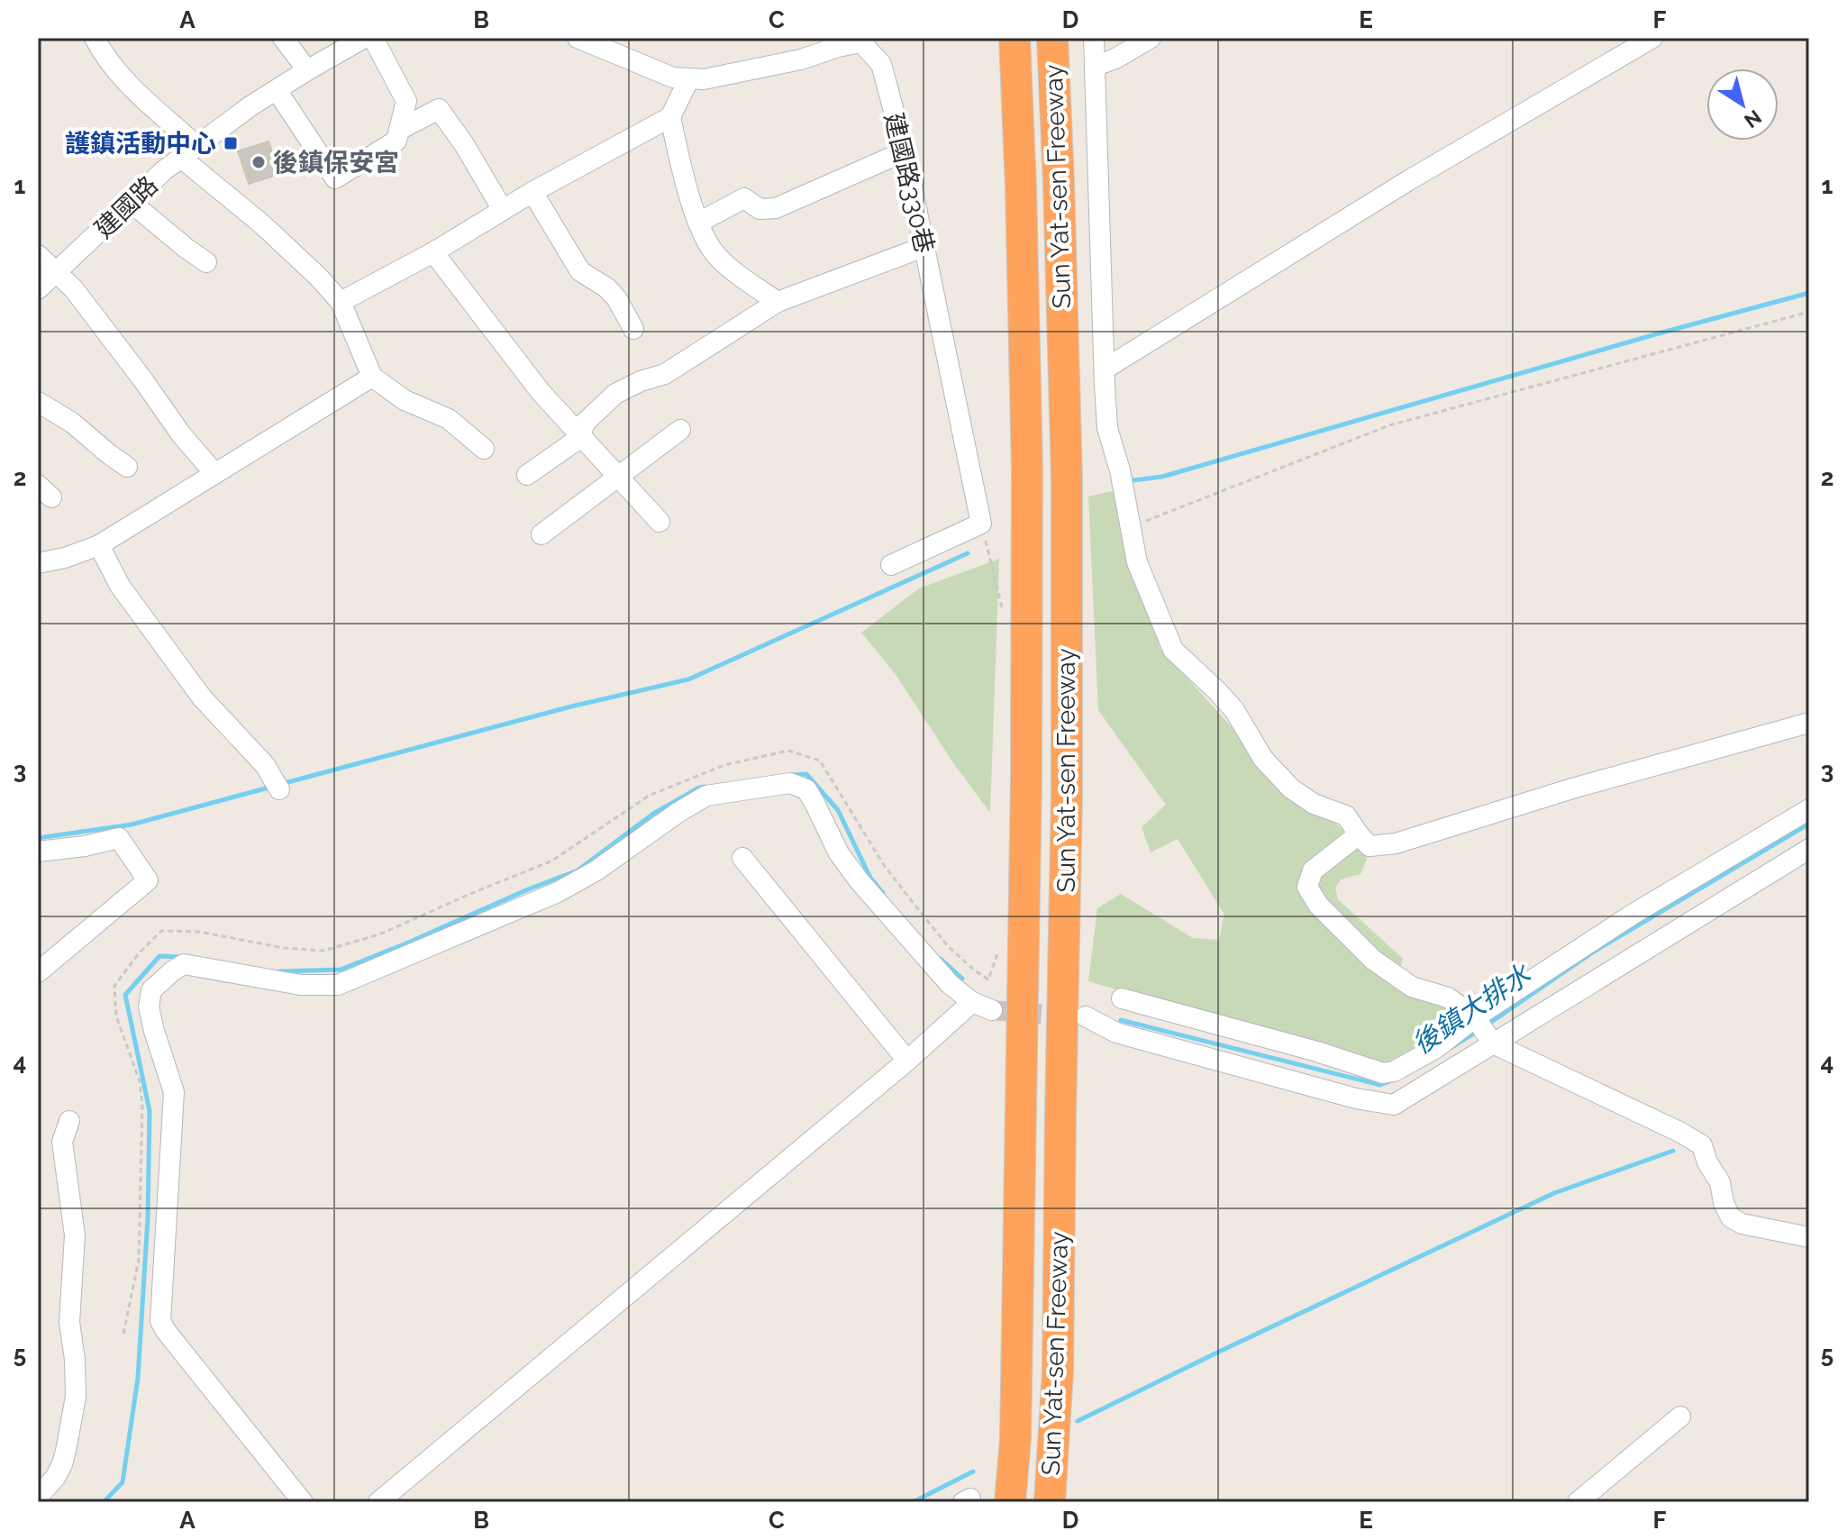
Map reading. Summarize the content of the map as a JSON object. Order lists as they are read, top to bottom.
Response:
{
  "streets": {
    "highway": ["Sun Yat-sen Freeway"],
    "street": ["建國路330巷", "建國路"]
  },
  "water": ["後鎮大排水"],
  "places": {
    "transit": ["護鎮活動中心"],
    "other": ["後鎮保安宮"]
  },
  "north": "bottom right",
  "grid": {
    "columns": [
      "A",
      "B",
      "C",
      "D",
      "E",
      "F"
    ],
    "rows": [
      "1",
      "2",
      "3",
      "4",
      "5"
    ]
  }
}
